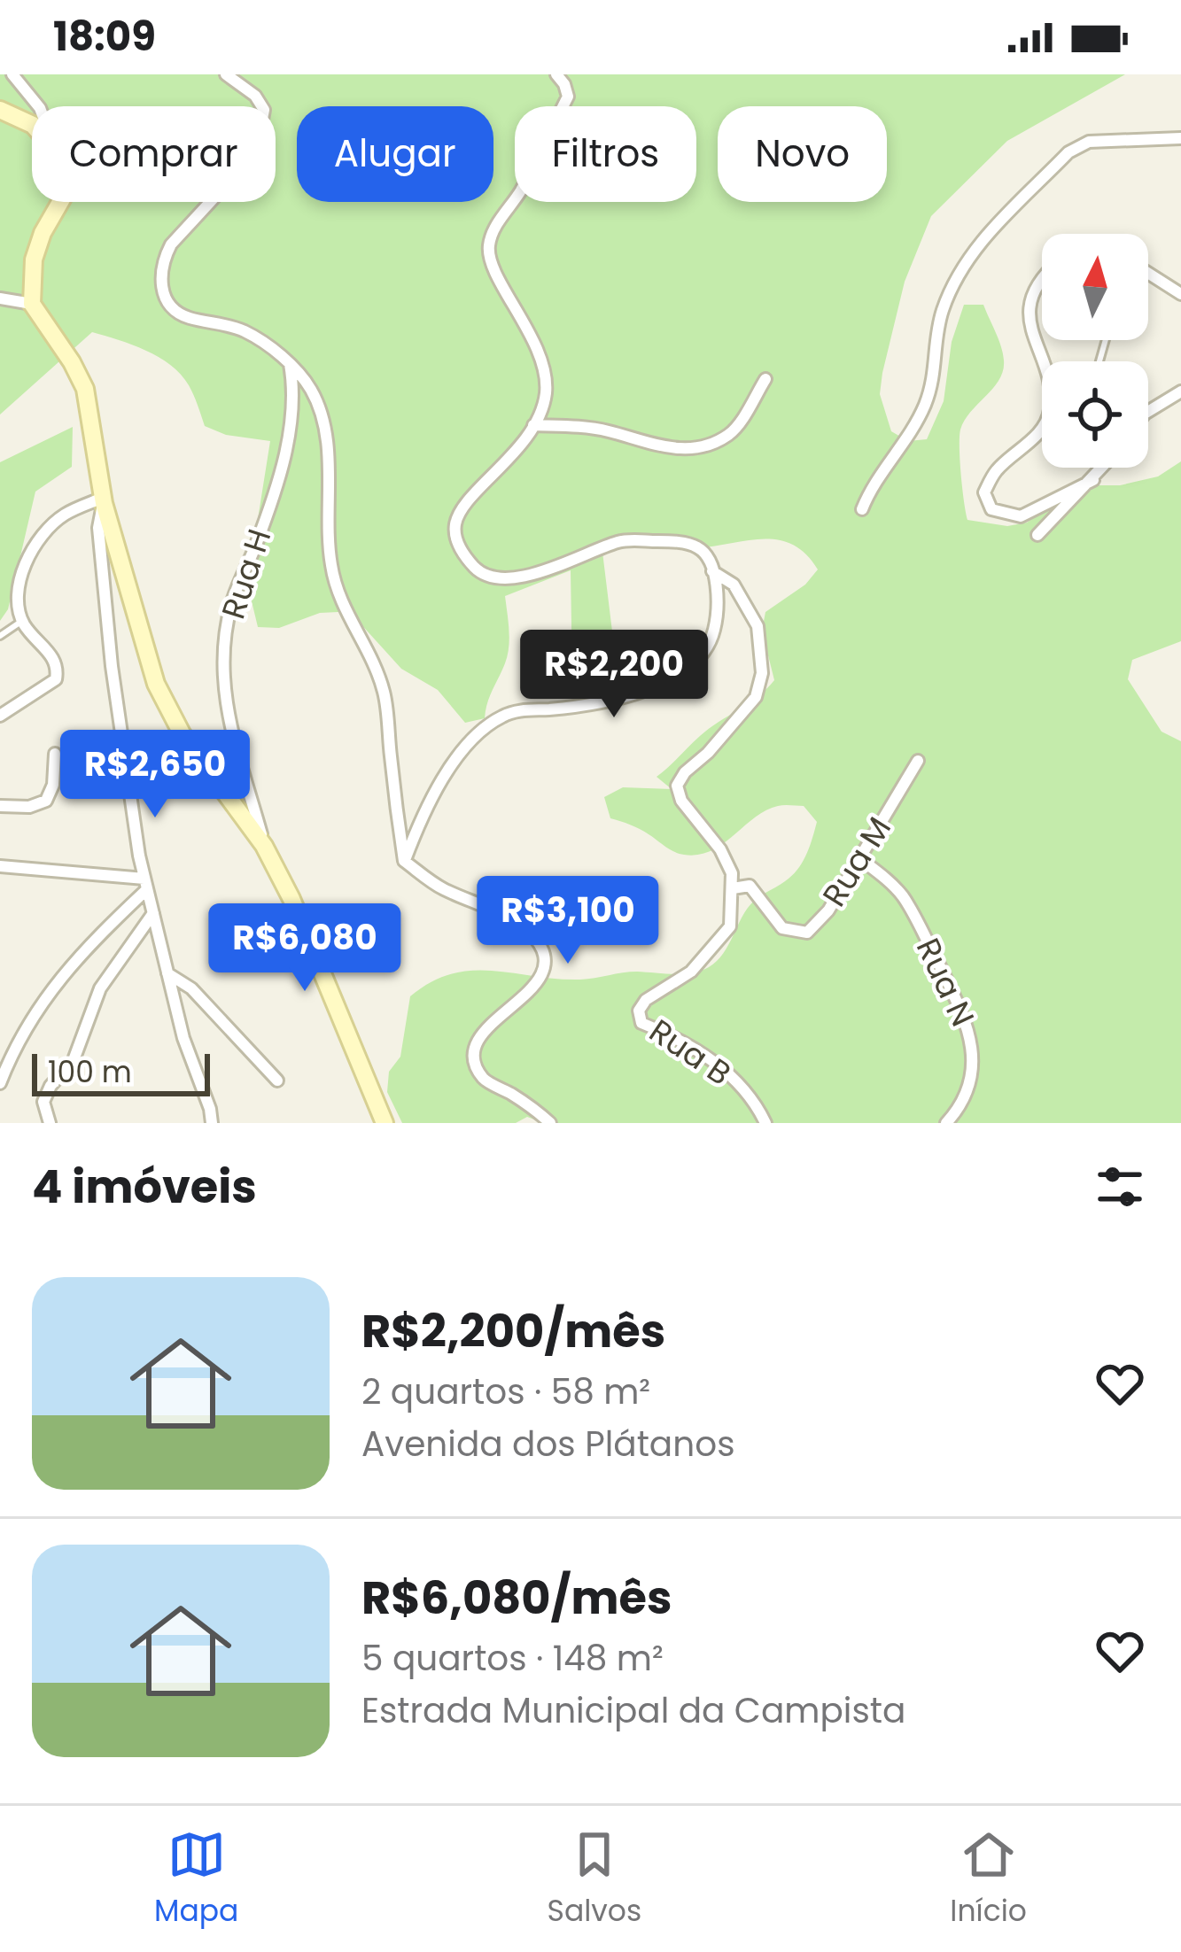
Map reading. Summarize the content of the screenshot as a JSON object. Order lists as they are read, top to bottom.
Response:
{
  "streets": {
    "street": [
      "Rua H",
      "Rua M",
      "Rua N",
      "Rua B"
    ]
  },
  "crossings": [
    ["Rua M", "Rua N"],
    ["Rua M", "Rua B"]
  ],
  "scale_bar": "100 m",
  "north": "top",
  "page": {
    "status": "18:09",
    "chip": [
      "Comprar",
      "Alugar",
      "Filtros",
      "Novo"
    ],
    "price": [
      "R$2,200",
      "R$2,650",
      "R$3,100",
      "R$6,080"
    ],
    "scale": "100 m",
    "heading": "4 imóveis",
    "list": [
      {
        "name": "R$2,200/mês",
        "note": "2 quartos · 58 m² · Avenida dos Plátanos"
      },
      {
        "name": "R$6,080/mês",
        "note": "5 quartos · 148 m² · Estrada Municipal da Campista"
      }
    ],
    "tabs": ["Mapa", "Salvos", "Início"]
  }
}
